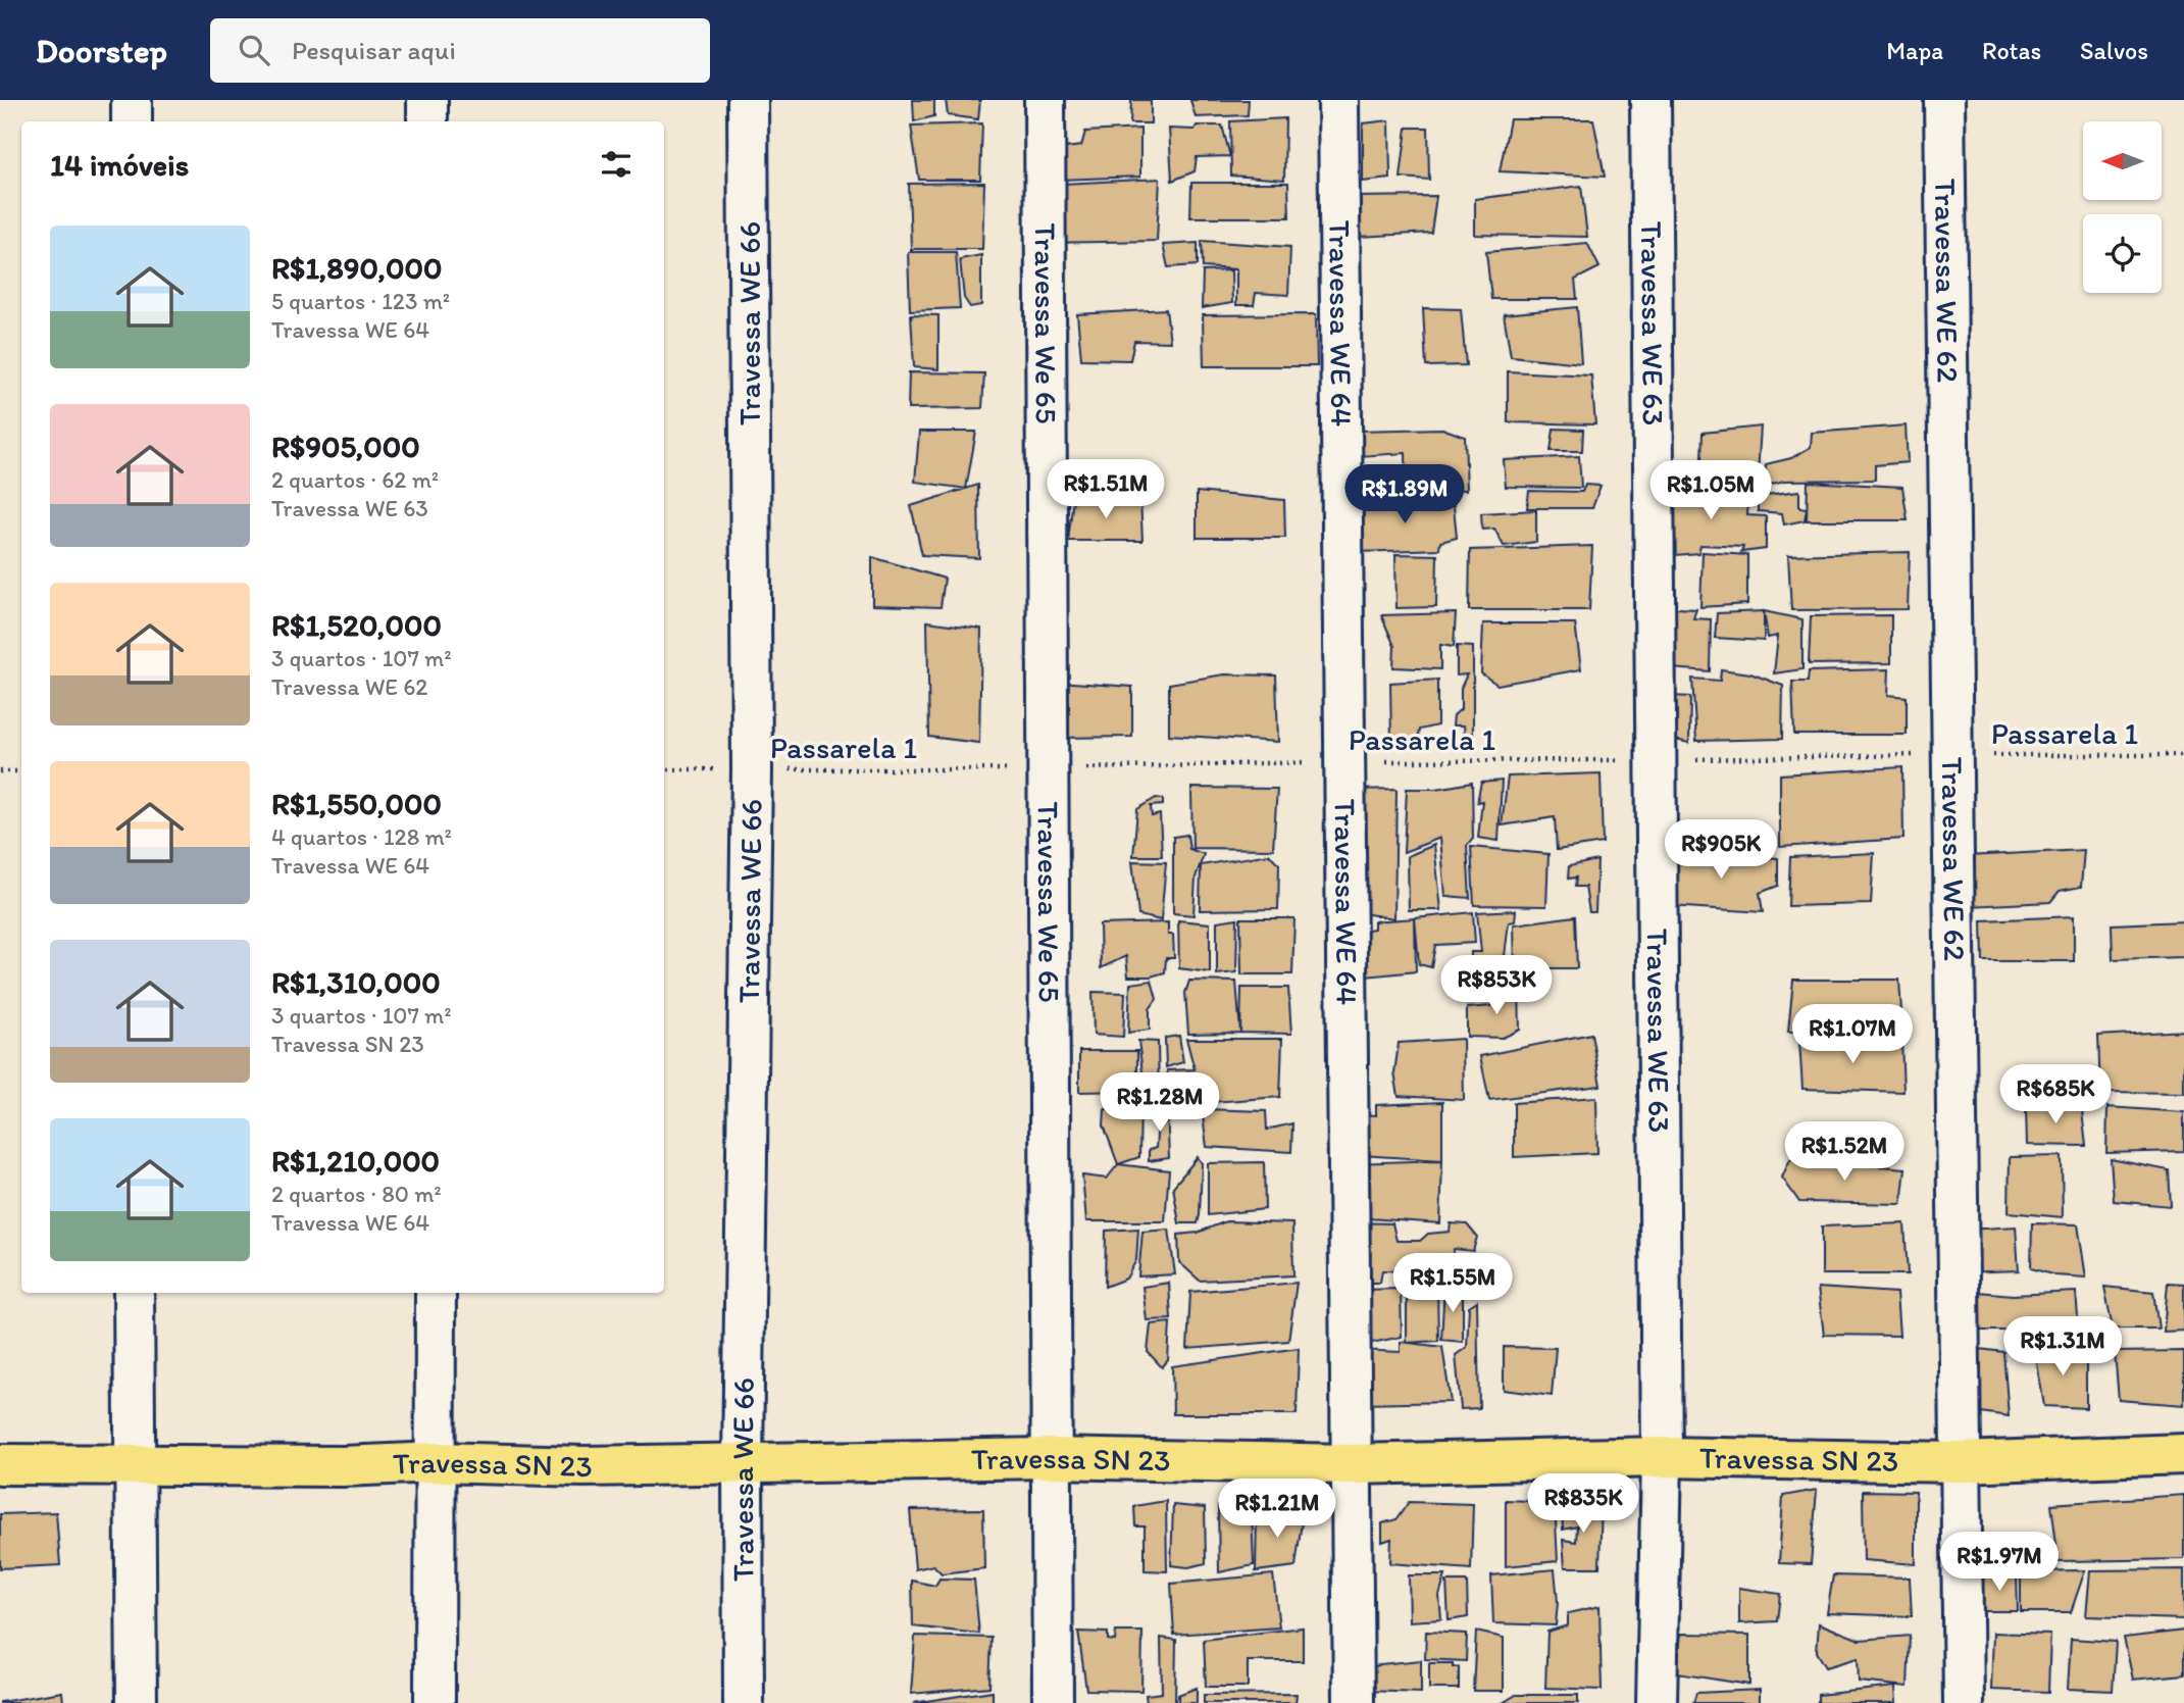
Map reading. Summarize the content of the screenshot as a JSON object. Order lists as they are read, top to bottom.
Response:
{
  "streets": {
    "main road": ["Travessa SN 23"],
    "street": [
      "Travessa WE 62",
      "Travessa WE 66",
      "Travessa We 65",
      "Travessa WE 64",
      "Travessa WE 63"
    ],
    "path": ["Passarela 1"]
  },
  "crossings": [
    ["Travessa WE 62", "Passarela 1"],
    ["Travessa WE 62", "Travessa SN 23"],
    ["Travessa WE 66", "Passarela 1"],
    ["Travessa WE 66", "Travessa SN 23"],
    ["Travessa We 65", "Passarela 1"],
    ["Travessa We 65", "Travessa SN 23"],
    ["Travessa WE 64", "Passarela 1"],
    ["Travessa WE 64", "Travessa SN 23"],
    ["Travessa WE 63", "Passarela 1"],
    ["Travessa WE 63", "Travessa SN 23"]
  ],
  "north": "left",
  "page": {
    "header": "Doorstep",
    "search": "Pesquisar aqui",
    "nav": ["Mapa", "Rotas", "Salvos"],
    "heading": "14 imóveis",
    "list": [
      {
        "name": "R$1,890,000",
        "note": "5 quartos · 123 m² · Travessa WE 64"
      },
      {
        "name": "R$905,000",
        "note": "2 quartos · 62 m² · Travessa WE 63"
      },
      {
        "name": "R$1,520,000",
        "note": "3 quartos · 107 m² · Travessa WE 62"
      },
      {
        "name": "R$1,550,000",
        "note": "4 quartos · 128 m² · Travessa WE 64"
      },
      {
        "name": "R$1,310,000",
        "note": "3 quartos · 107 m² · Travessa SN 23"
      },
      {
        "name": "R$1,210,000",
        "note": "2 quartos · 80 m² · Travessa WE 64"
      }
    ],
    "price": [
      "R$1.51M",
      "R$1.05M",
      "R$1.89M",
      "R$905K",
      "R$853K",
      "R$1.07M",
      "R$685K",
      "R$1.28M",
      "R$1.52M",
      "R$1.55M",
      "R$1.31M",
      "R$835K",
      "R$1.21M",
      "R$1.97M"
    ]
  }
}
